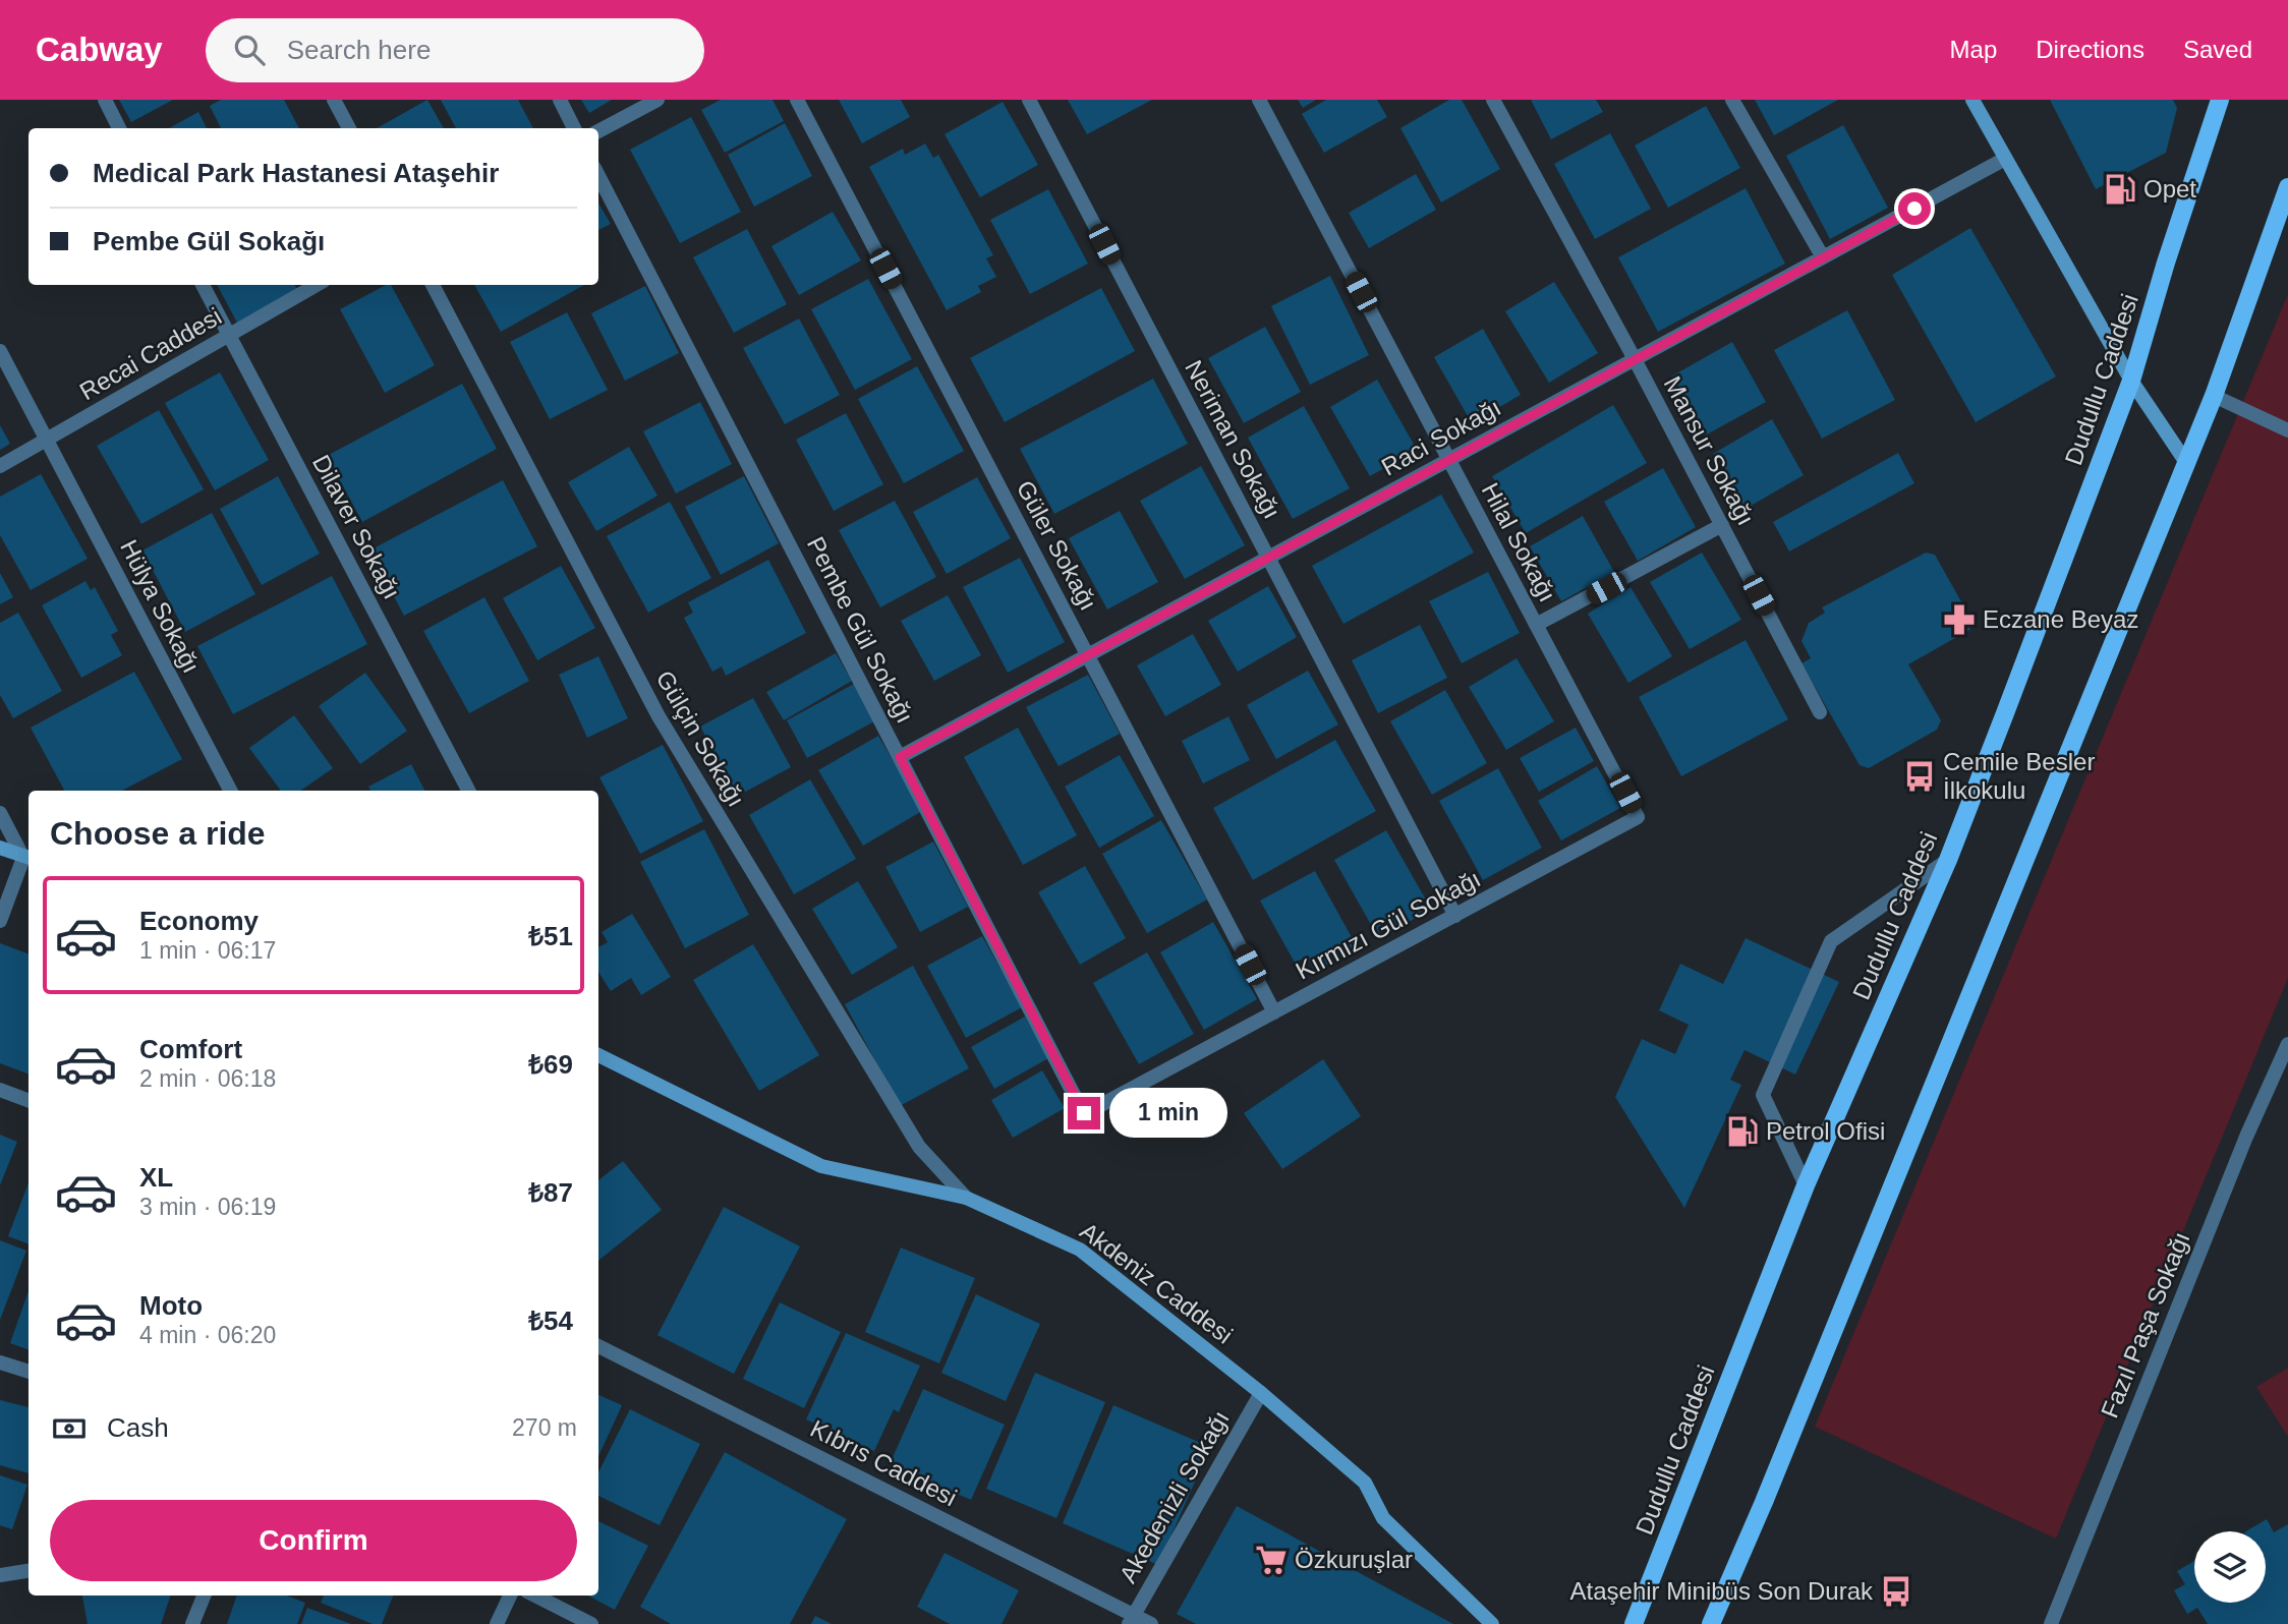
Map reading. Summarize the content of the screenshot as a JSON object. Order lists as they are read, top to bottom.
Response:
{
  "streets": {
    "main road": ["Dudullu Caddesi"],
    "street": [
      "Recai Caddesi",
      "Raci Sokağı",
      "Neriman Sokağı",
      "Mansur Sokağı",
      "Dilaver Sokağı",
      "Hilal Sokağı",
      "Güler Sokağı",
      "Hülya Sokağı",
      "Pembe Gül Sokağı",
      "Gülçin Sokağı",
      "Kırmızı Gül Sokağı",
      "Akdeniz Caddesi",
      "Fazıl Paşa Sokağı",
      "Kıbrıs Caddesi",
      "Akedenizli Sokağı"
    ]
  },
  "crossings": [
    ["Recai Caddesi", "Dilaver Sokağı"],
    ["Recai Caddesi", "Hülya Sokağı"],
    ["Raci Sokağı", "Neriman Sokağı"],
    ["Raci Sokağı", "Mansur Sokağı"],
    ["Raci Sokağı", "Hilal Sokağı"],
    ["Raci Sokağı", "Güler Sokağı"],
    ["Raci Sokağı", "Pembe Gül Sokağı"],
    ["Neriman Sokağı", "Kırmızı Gül Sokağı"],
    ["Hilal Sokağı", "Kırmızı Gül Sokağı"],
    ["Güler Sokağı", "Kırmızı Gül Sokağı"],
    ["Pembe Gül Sokağı", "Kırmızı Gül Sokağı"],
    ["Gülçin Sokağı", "Akdeniz Caddesi"],
    ["Akdeniz Caddesi", "Akedenizli Sokağı"],
    ["Kıbrıs Caddesi", "Akedenizli Sokağı"]
  ],
  "places": {
    "fuel station": ["Opet", "Petrol Ofisi"],
    "pharmacy": ["Eczane Beyaz"],
    "bus stop": ["Cemile Besler İlkokulu", "Ataşehir Minibüs Son Durak"],
    "supermarket": ["Özkuruşlar"]
  },
  "page": {
    "header": "Cabway",
    "search": "Search here",
    "nav": ["Map", "Directions", "Saved"],
    "banner": ["Medical Park Hastanesi Ataşehir", "Pembe Gül Sokağı"],
    "heading": "Choose a ride",
    "list": [
      {
        "name": "Economy",
        "note": "1 min · 06:17",
        "value": "₺51"
      },
      {
        "name": "Comfort",
        "note": "2 min · 06:18",
        "value": "₺69"
      },
      {
        "name": "XL",
        "note": "3 min · 06:19",
        "value": "₺87"
      },
      {
        "name": "Moto",
        "note": "4 min · 06:20",
        "value": "₺54"
      }
    ],
    "bubble": "1 min",
    "pay": ["Cash", "270 m"],
    "buttons": "Confirm"
  }
}
